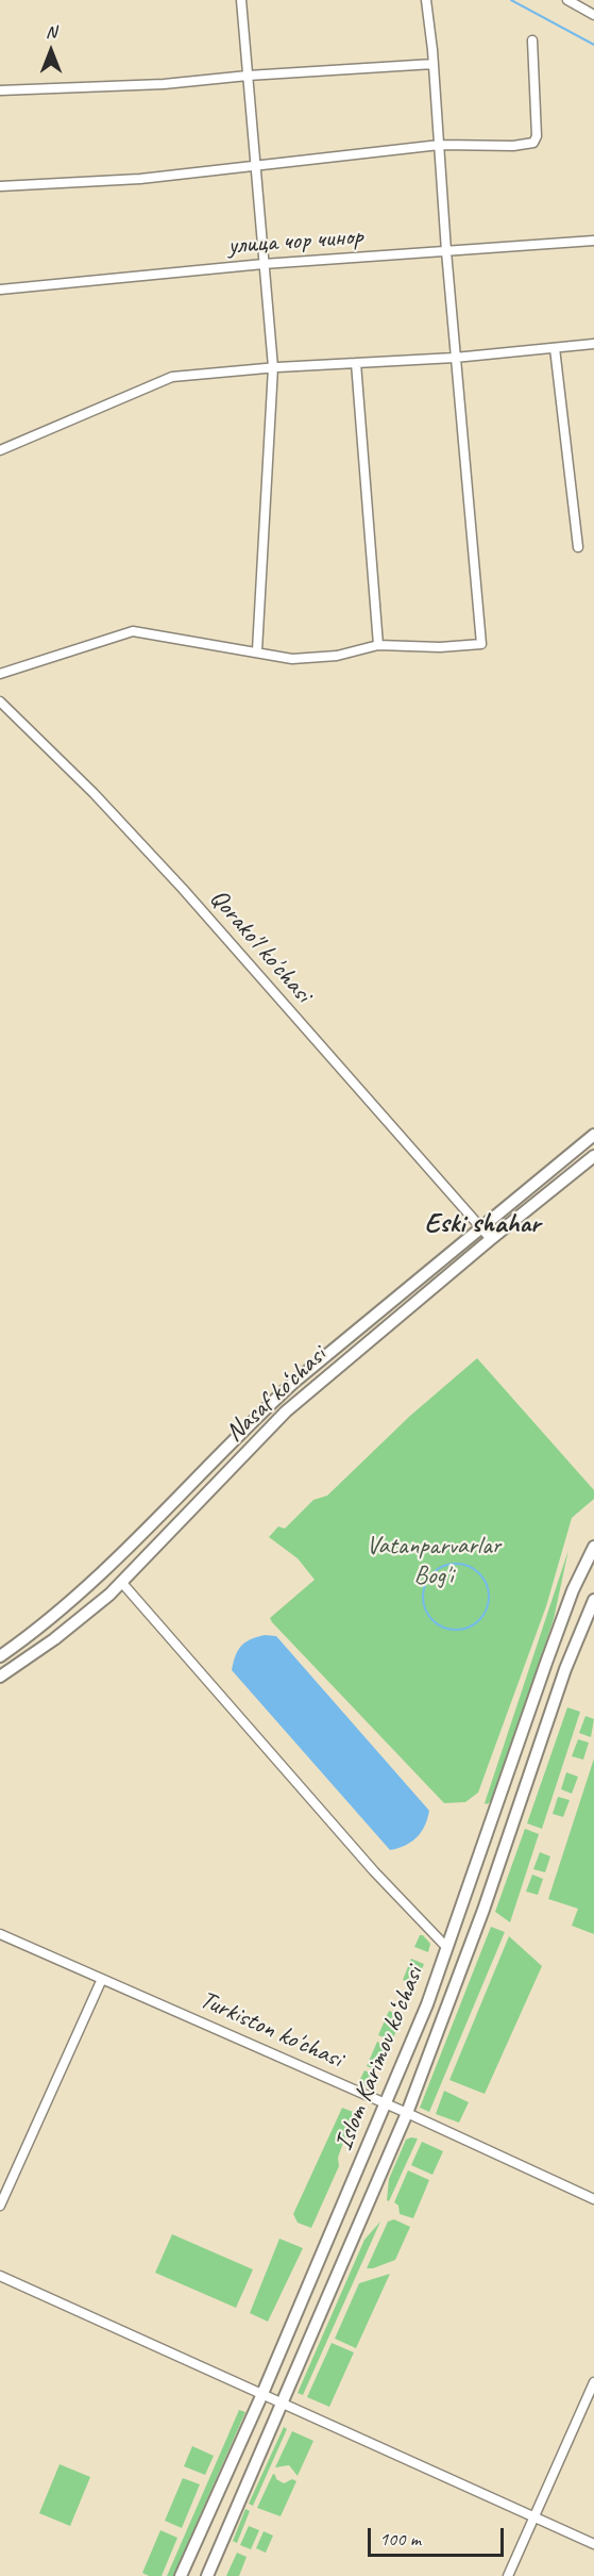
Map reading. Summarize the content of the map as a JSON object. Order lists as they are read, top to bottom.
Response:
{
  "streets": {
    "main road": ["Nasaf ko‘chasi", "Islom Karimov ko‘chasi"],
    "street": ["улица чор чинор", "Qorako'l ko'chasi", "Turkiston ko'chasi"]
  },
  "crossings": [
    ["Qorako'l ko'chasi", "Nasaf ko‘chasi"],
    ["Turkiston ko'chasi", "Islom Karimov ko‘chasi"]
  ],
  "districts": ["Eski shahar"],
  "parks": ["Vatanparvarlar Bog'i"],
  "scale_bar": "100 m",
  "north": "top"
}
